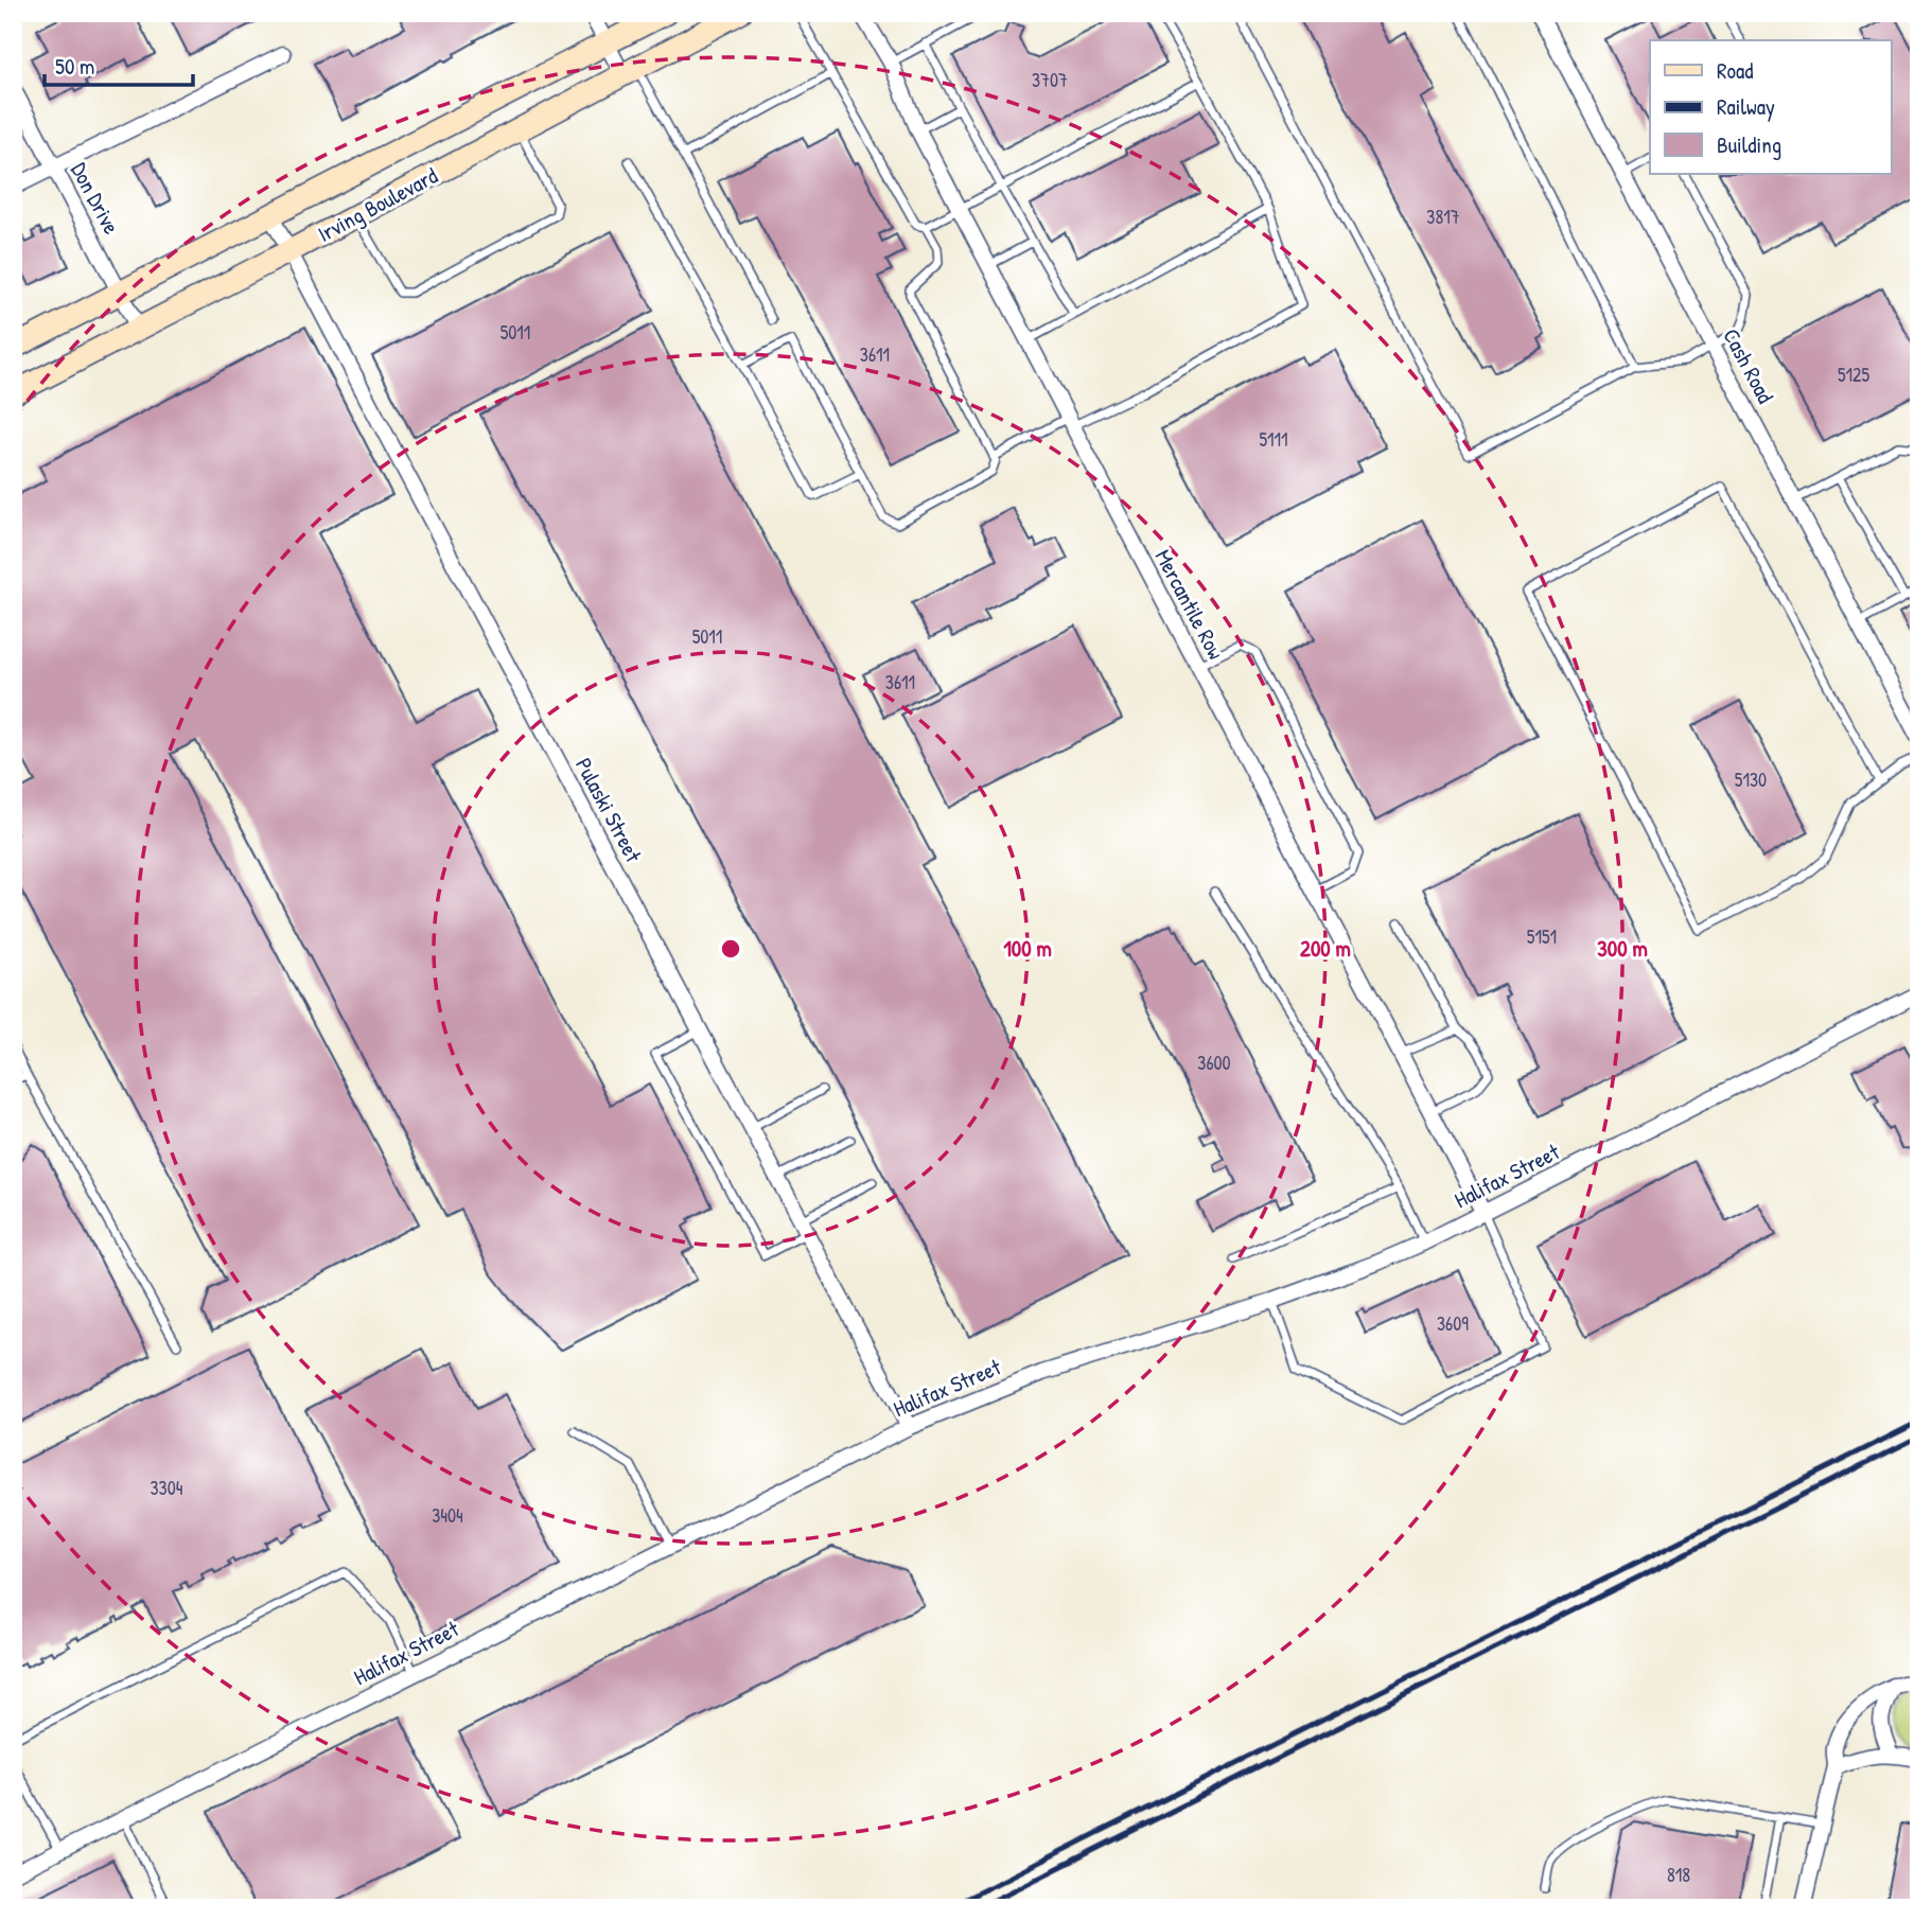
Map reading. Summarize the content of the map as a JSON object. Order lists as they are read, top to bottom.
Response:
{
  "streets": {
    "main road": ["Irving Boulevard"],
    "street": [
      "Don Drive",
      "Cash Road",
      "Mercantile Row",
      "Pulaski Street",
      "Halifax Street"
    ]
  },
  "crossings": [
    ["Don Drive", "Irving Boulevard"],
    ["Irving Boulevard", "Pulaski Street"],
    ["Mercantile Row", "Halifax Street"],
    ["Pulaski Street", "Halifax Street"]
  ],
  "house_numbers": [
    "3707",
    "3817",
    "5011",
    "3611",
    "5125",
    "5111",
    "5011",
    "3611",
    "5130",
    "5151",
    "3600",
    "3609",
    "3304",
    "3404",
    "818"
  ],
  "legend": ["Road", "Railway", "Building"],
  "scale_bar": "50 m",
  "rings": ["100 m", "200 m", "300 m"]
}
